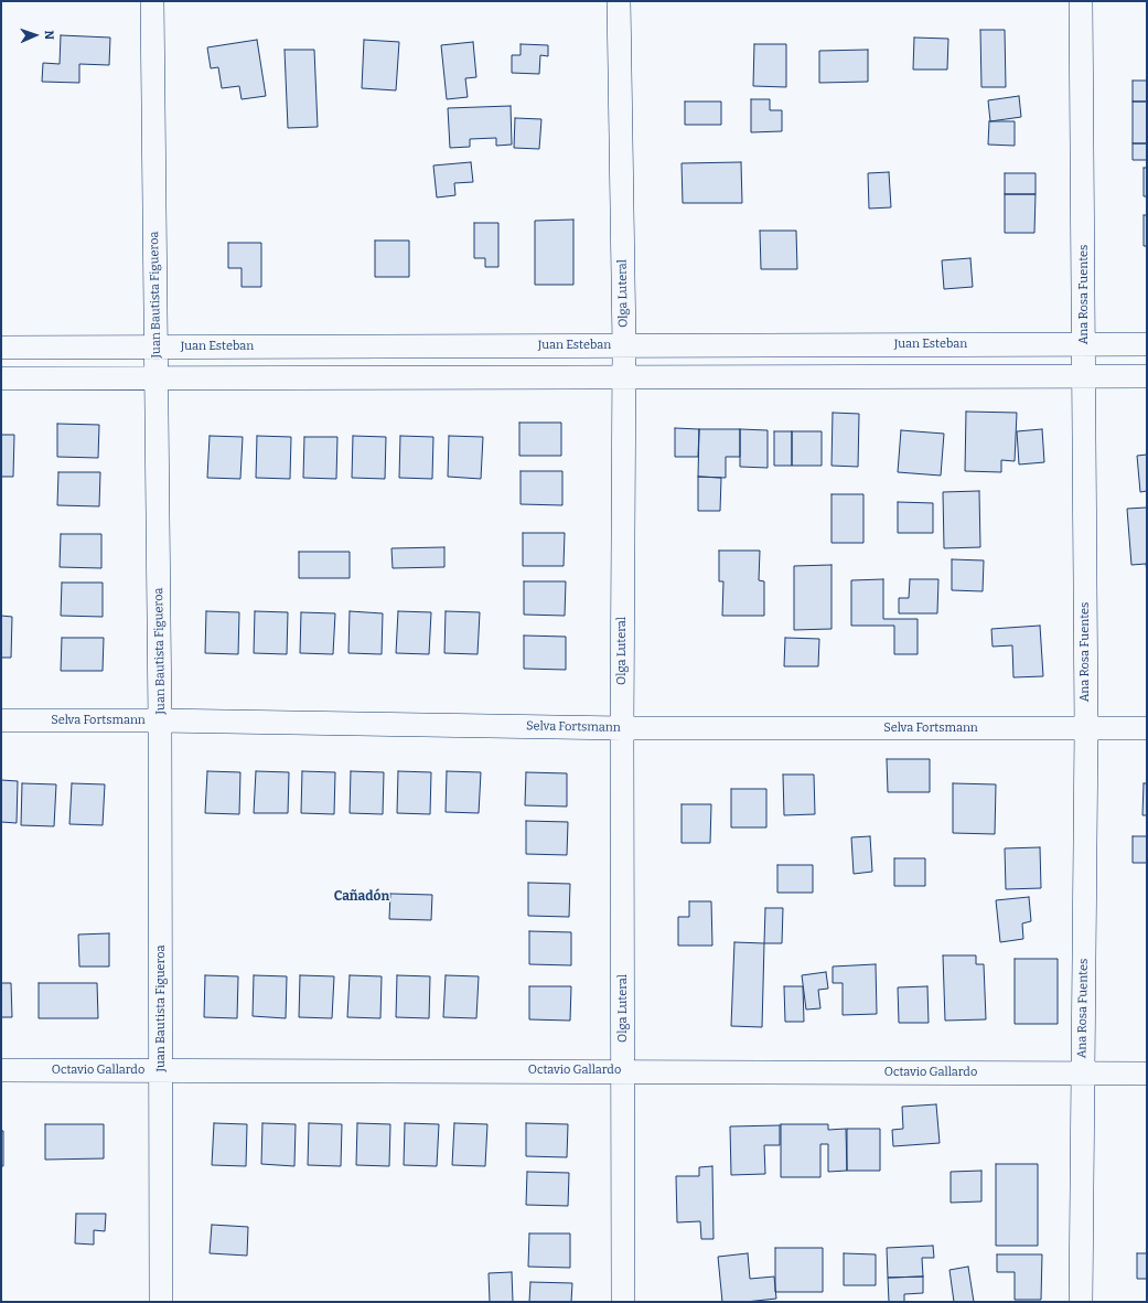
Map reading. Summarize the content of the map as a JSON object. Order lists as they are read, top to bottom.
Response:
{
  "streets": {
    "street": [
      "Olga Luteral",
      "Juan Bautista Figueroa",
      "Ana Rosa Fuentes",
      "Juan Esteban",
      "Selva Fortsmann",
      "Octavio Gallardo"
    ]
  },
  "crossings": [
    ["Olga Luteral", "Juan Esteban"],
    ["Olga Luteral", "Selva Fortsmann"],
    ["Olga Luteral", "Octavio Gallardo"],
    ["Juan Bautista Figueroa", "Juan Esteban"],
    ["Juan Bautista Figueroa", "Selva Fortsmann"],
    ["Juan Bautista Figueroa", "Octavio Gallardo"],
    ["Ana Rosa Fuentes", "Juan Esteban"],
    ["Ana Rosa Fuentes", "Selva Fortsmann"],
    ["Ana Rosa Fuentes", "Octavio Gallardo"]
  ],
  "districts": ["Cañadón"],
  "north": "right"
}
